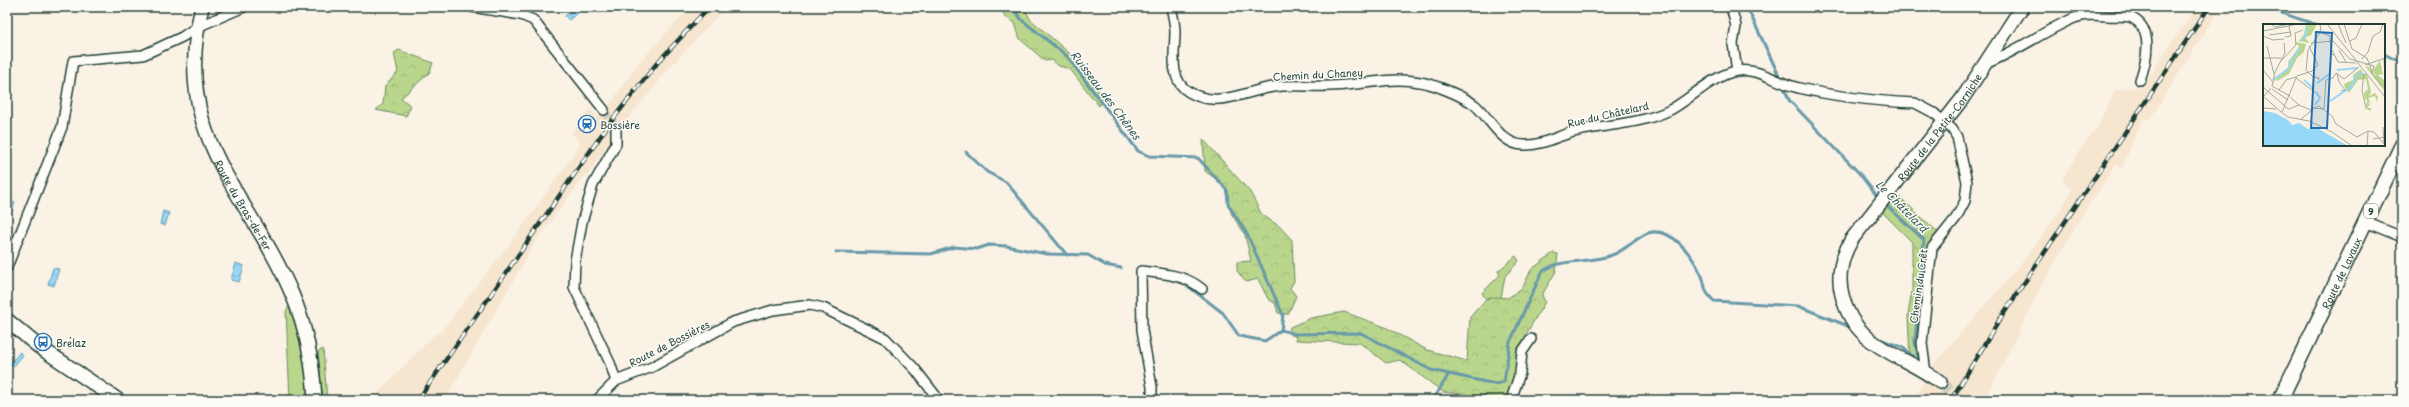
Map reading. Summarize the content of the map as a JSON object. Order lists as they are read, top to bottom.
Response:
{
  "streets": {
    "main road": ["9", "Route de Lavaux"],
    "street": [
      "Chemin du Chaney",
      "Rue du Châtelard",
      "Route de la Petite-Corniche",
      "Route du Bras-de-Fer",
      "Chemin du Crêt",
      "Route de Bossières"
    ]
  },
  "crossings": [
    ["Chemin du Chaney", "Rue du Châtelard"],
    ["Rue du Châtelard", "Route de la Petite-Corniche"],
    ["Rue du Châtelard", "Chemin du Crêt"],
    ["Route de la Petite-Corniche", "Chemin du Crêt"]
  ],
  "water": ["Ruisseau des Chênes", "Le Châtelard"],
  "places": {
    "station": ["Bossière"],
    "bus stop": ["Brélaz"]
  }
}
